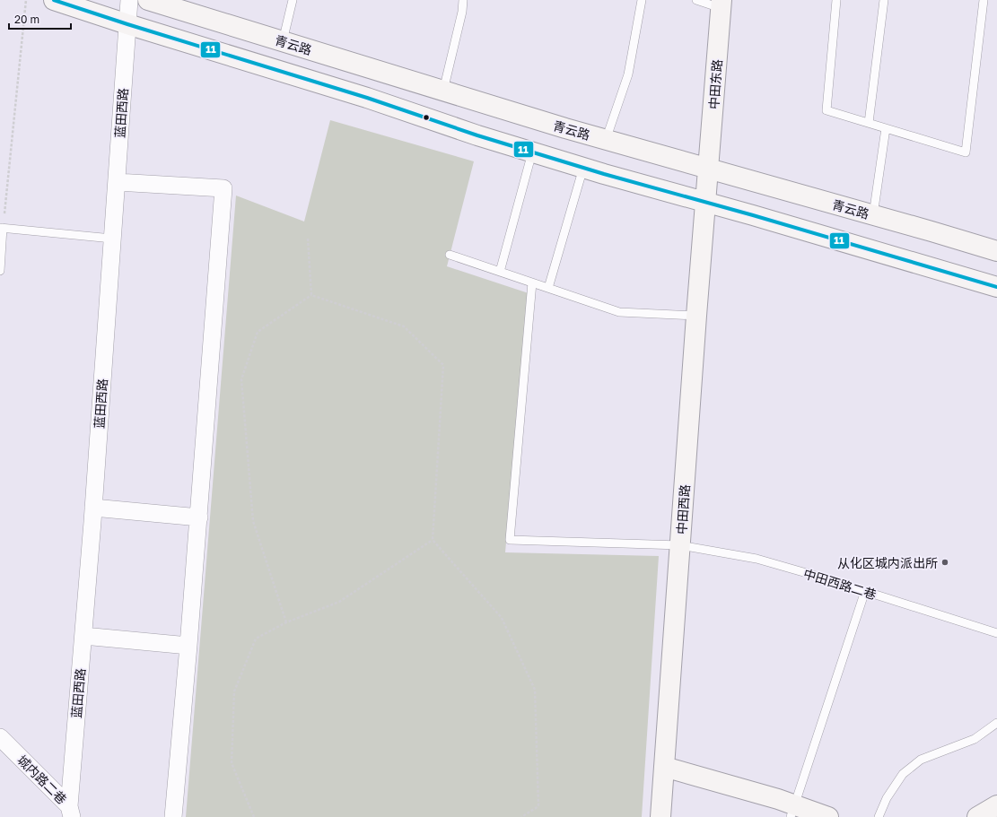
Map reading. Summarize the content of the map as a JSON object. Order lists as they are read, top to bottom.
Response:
{
  "streets": {
    "main road": ["青云路", "中田东路", "中田西路"],
    "street": ["蓝田西路", "城内路二巷"],
    "lane": ["中田西路二巷"]
  },
  "crossings": [
    ["青云路", "中田东路"],
    ["中田东路", "中田西路"],
    ["蓝田西路", "城内路二巷"],
    ["中田西路", "中田西路二巷"]
  ],
  "places": ["从化区城内派出所"],
  "lines": ["transit line 11"],
  "scale_bar": "20 m"
}
